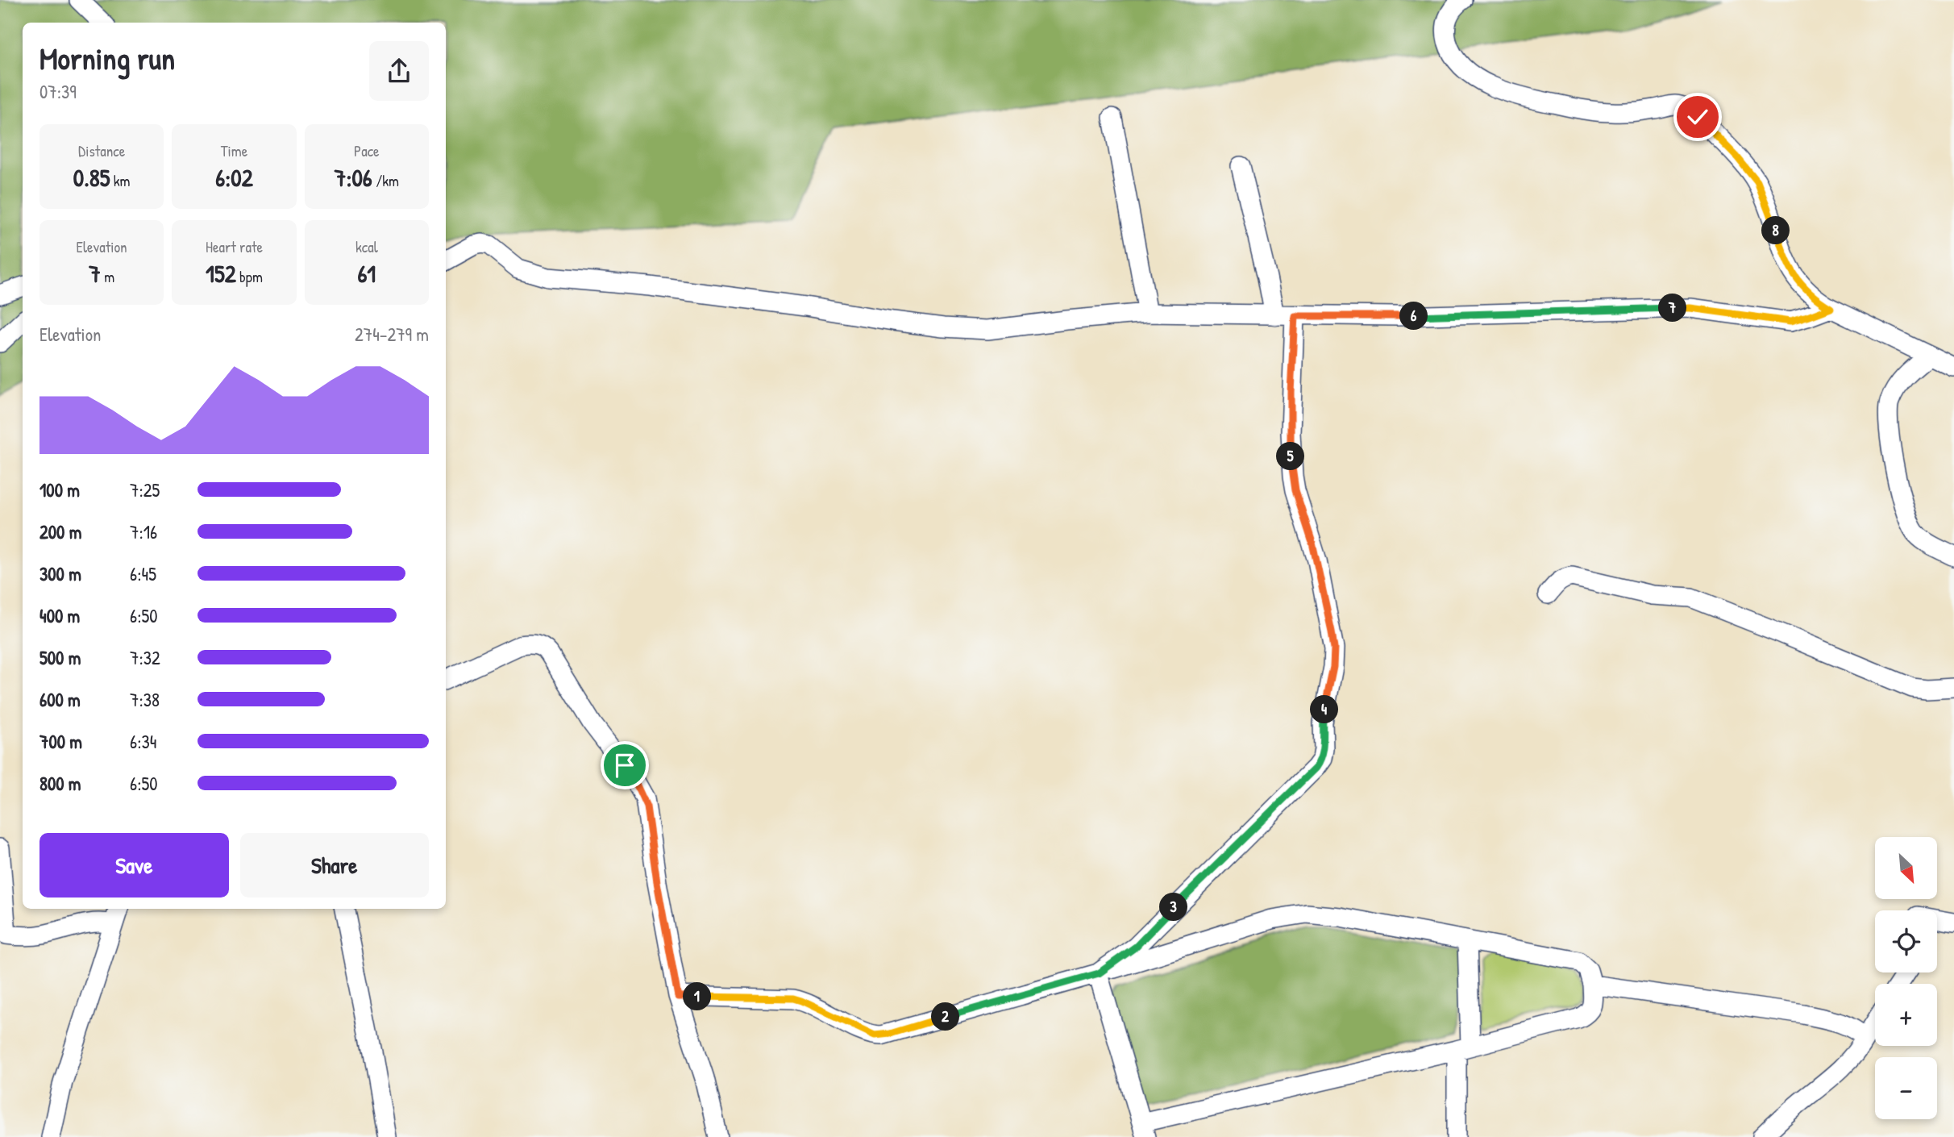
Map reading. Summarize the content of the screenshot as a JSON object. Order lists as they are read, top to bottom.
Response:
{
  "north": "bottom right",
  "page": {
    "heading": ["Morning run", "07:39"],
    "stats": [
      ["Distance", "0.85 km"],
      ["Time", "6:02"],
      ["Pace", "7:06 /km"],
      ["Elevation", "7 m"],
      ["Heart rate", "152 bpm"],
      ["kcal", "61"]
    ],
    "pins": [
      "8",
      "7",
      "6",
      "5",
      "4",
      "3",
      "1",
      "2"
    ],
    "chart": ["Elevation", "274–279 m"],
    "list": [
      {
        "name": "100 m",
        "note": "7:25"
      },
      {
        "name": "200 m",
        "note": "7:16"
      },
      {
        "name": "300 m",
        "note": "6:45"
      },
      {
        "name": "400 m",
        "note": "6:50"
      },
      {
        "name": "500 m",
        "note": "7:32"
      },
      {
        "name": "600 m",
        "note": "7:38"
      },
      {
        "name": "700 m",
        "note": "6:34"
      },
      {
        "name": "800 m",
        "note": "6:50"
      }
    ],
    "buttons": ["Save", "Share"],
    "map_buttons": ["+", "−"]
  }
}
